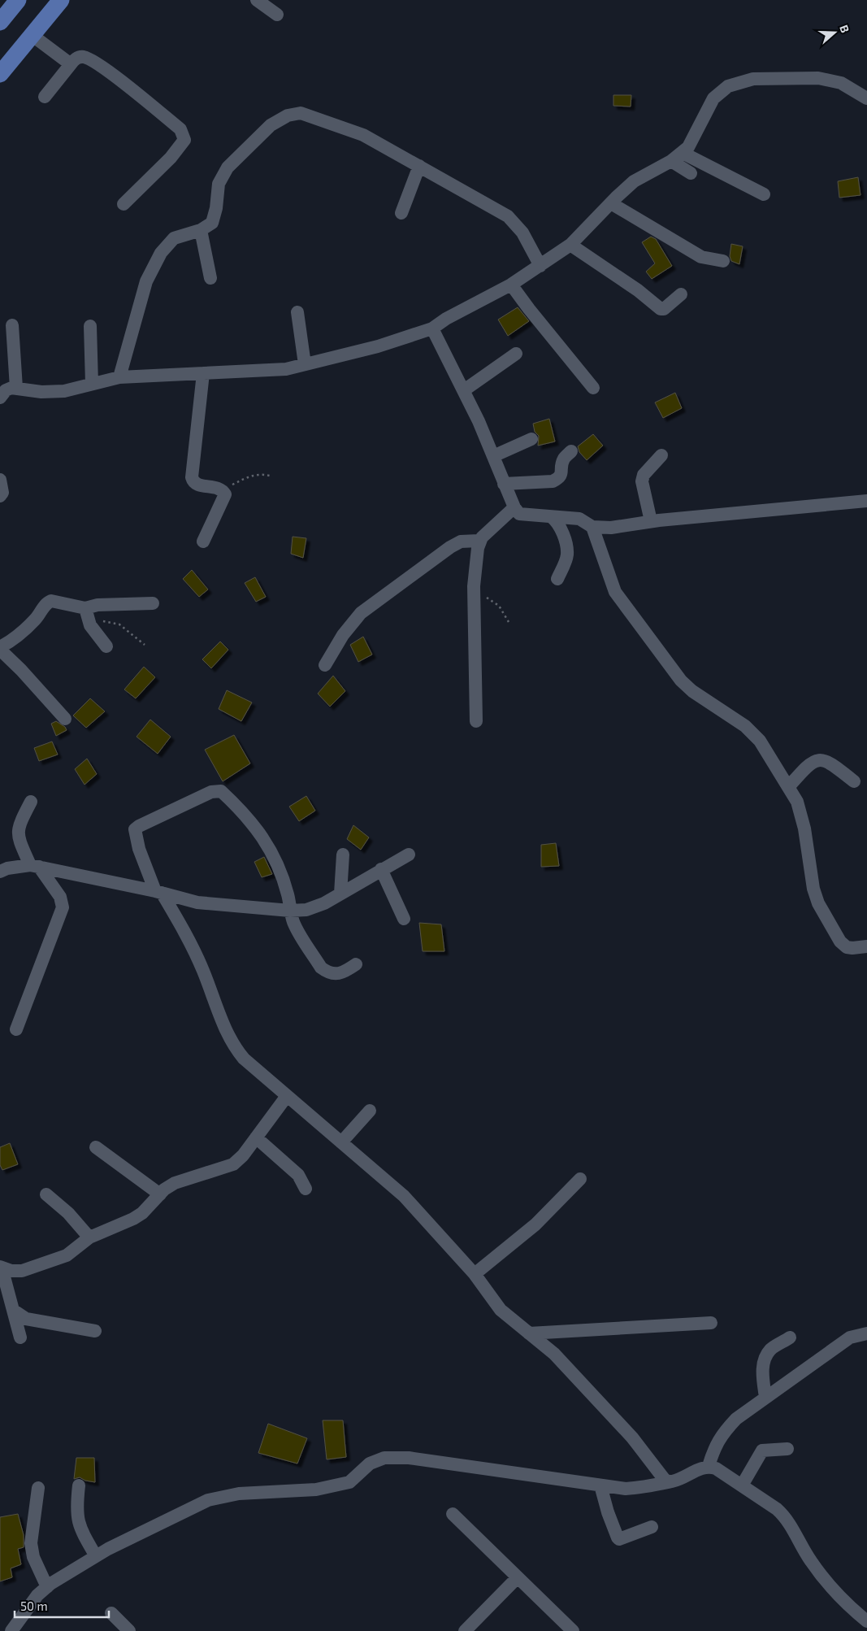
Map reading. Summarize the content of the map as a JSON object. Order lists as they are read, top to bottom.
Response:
{
  "scale_bar": "50 m",
  "north": "right"
}
